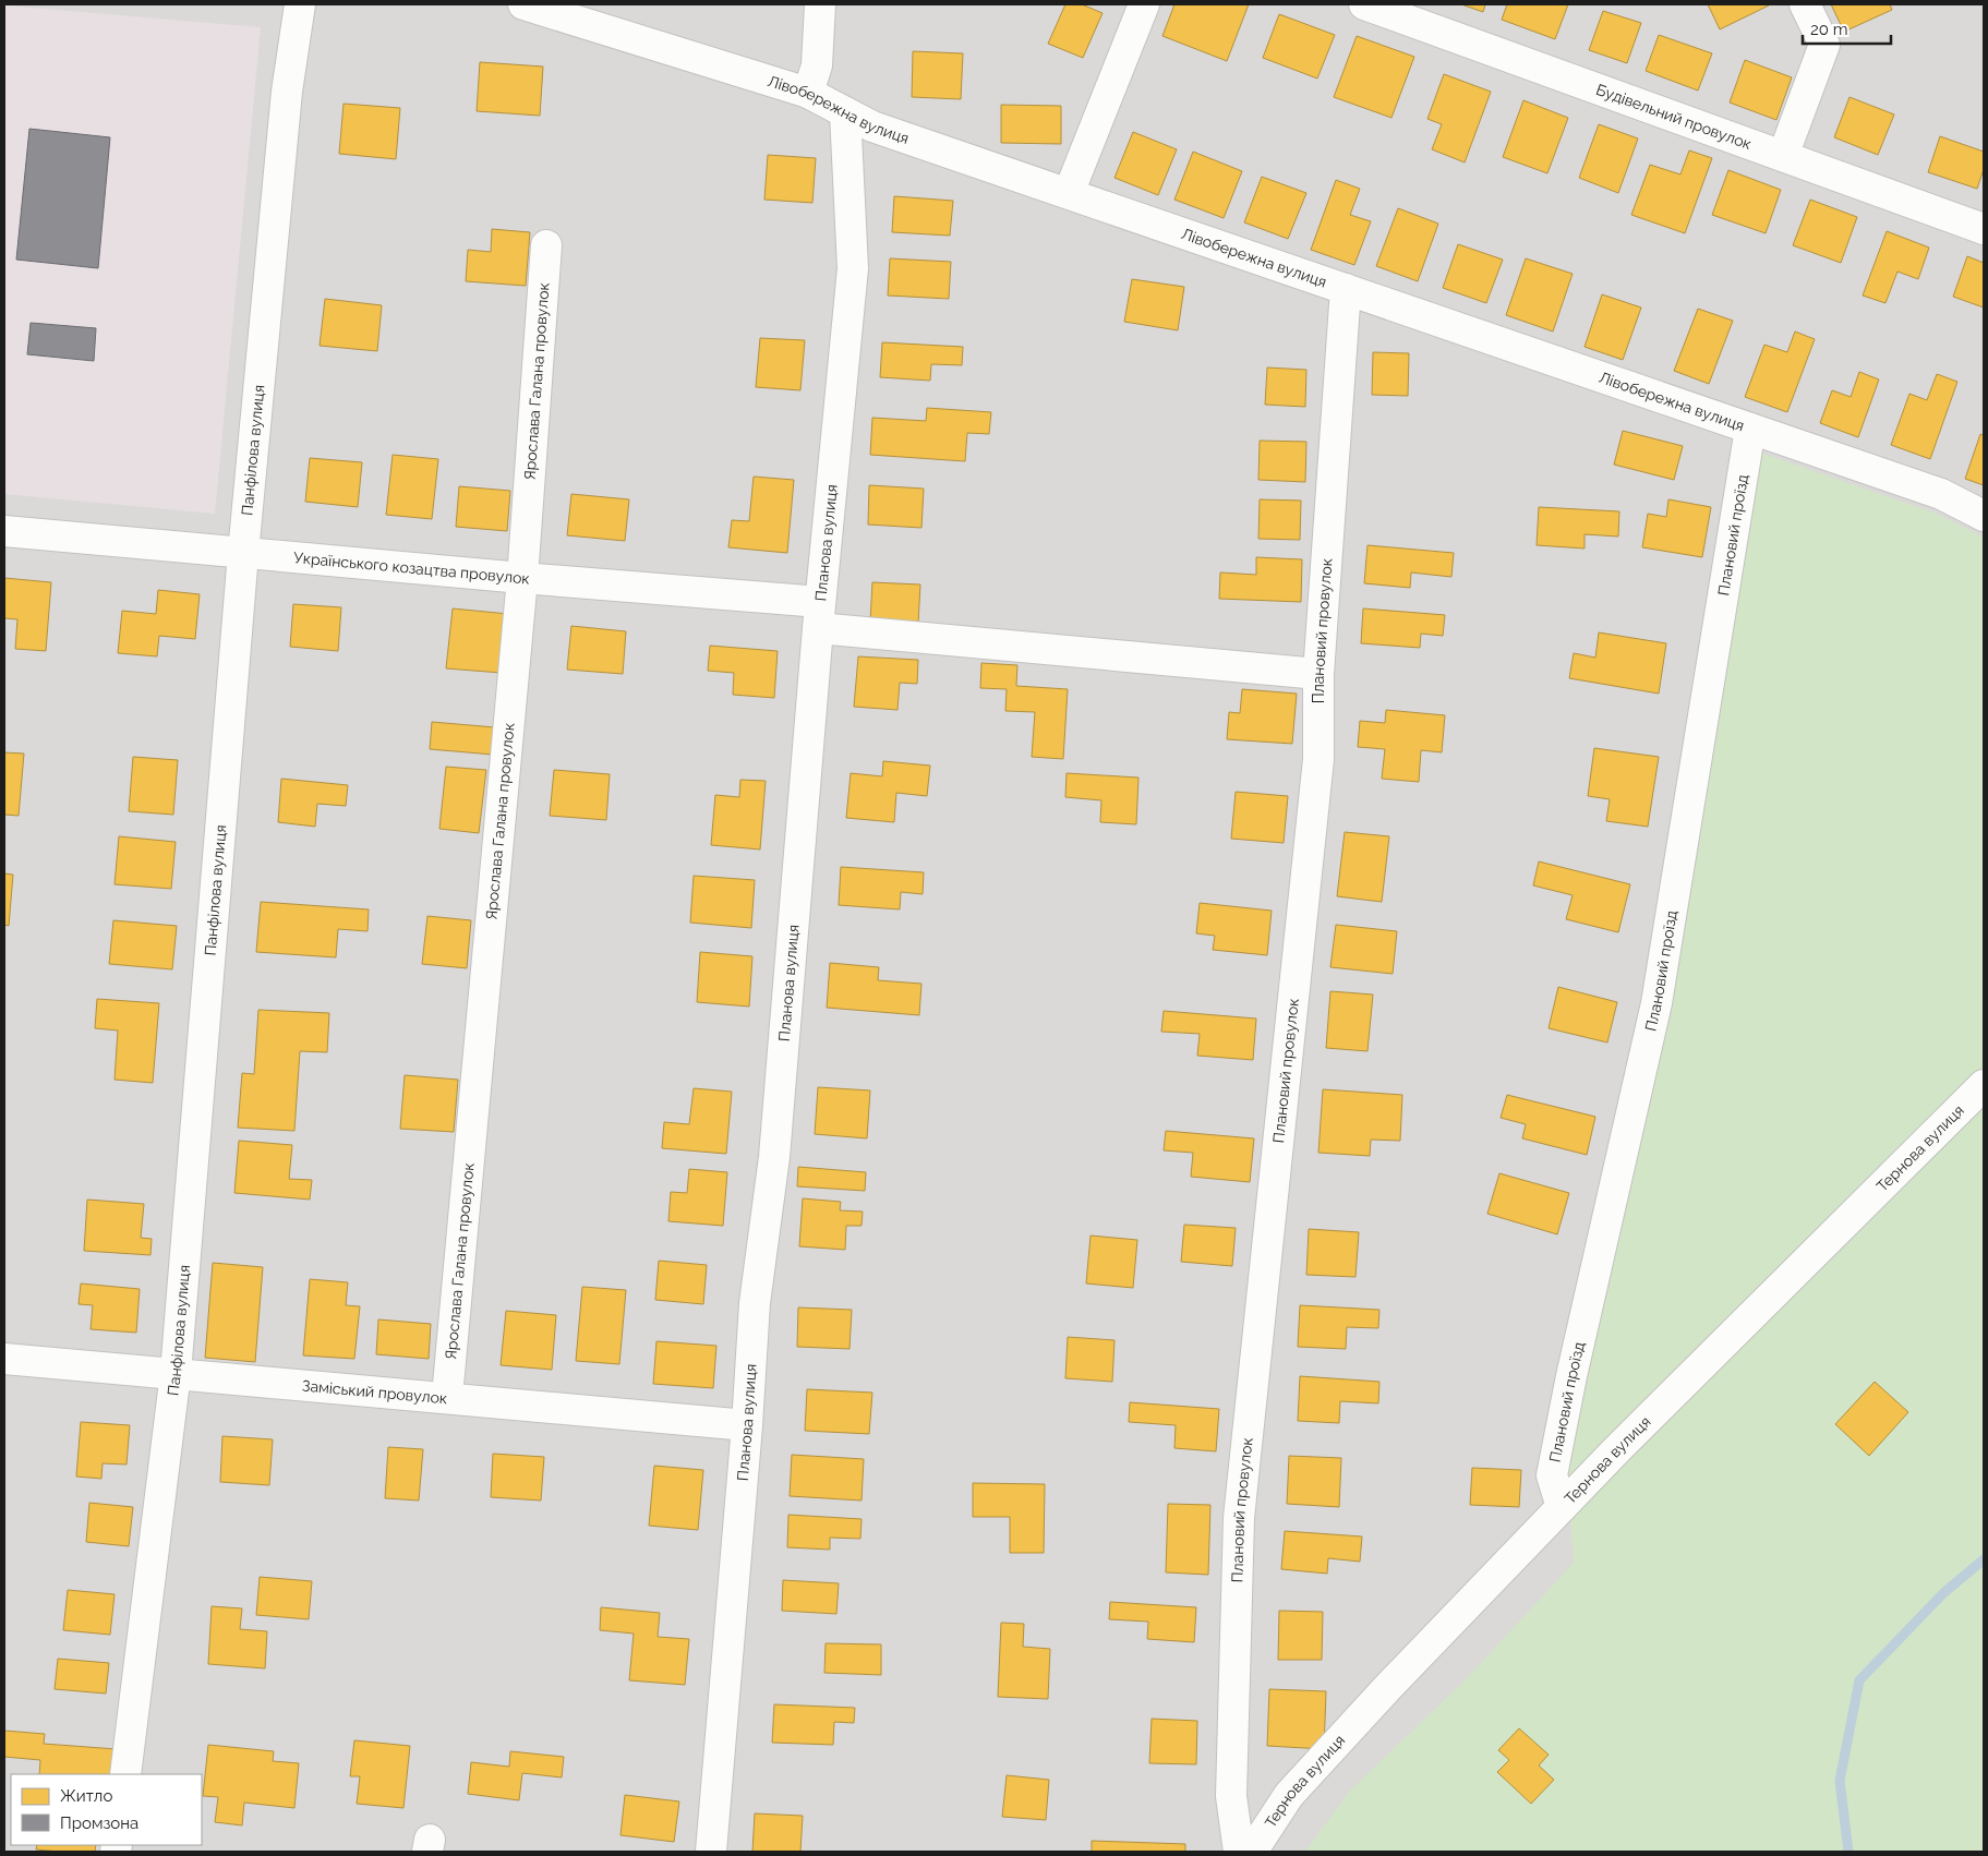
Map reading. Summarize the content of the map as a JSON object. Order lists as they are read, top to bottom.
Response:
{
  "streets": {
    "street": [
      "Лівобережна вулиця",
      "Будівельний провулок",
      "Ярослава Галана провулок",
      "Панфілова вулиця",
      "Плановий проїзд",
      "Планова вулиця",
      "Українського козацтва провулок",
      "Плановий провулок",
      "Тернова вулиця",
      "Заміський провулок"
    ]
  },
  "crossings": [
    ["Лівобережна вулиця", "Плановий проїзд"],
    ["Лівобережна вулиця", "Планова вулиця"],
    ["Лівобережна вулиця", "Плановий провулок"],
    ["Ярослава Галана провулок", "Українського козацтва провулок"],
    ["Ярослава Галана провулок", "Заміський провулок"],
    ["Панфілова вулиця", "Українського козацтва провулок"],
    ["Панфілова вулиця", "Заміський провулок"],
    ["Плановий проїзд", "Тернова вулиця"],
    ["Планова вулиця", "Українського козацтва провулок"],
    ["Планова вулиця", "Заміський провулок"],
    ["Українського козацтва провулок", "Плановий провулок"]
  ],
  "legend": ["Житло", "Промзона"],
  "scale_bar": "20 m"
}
